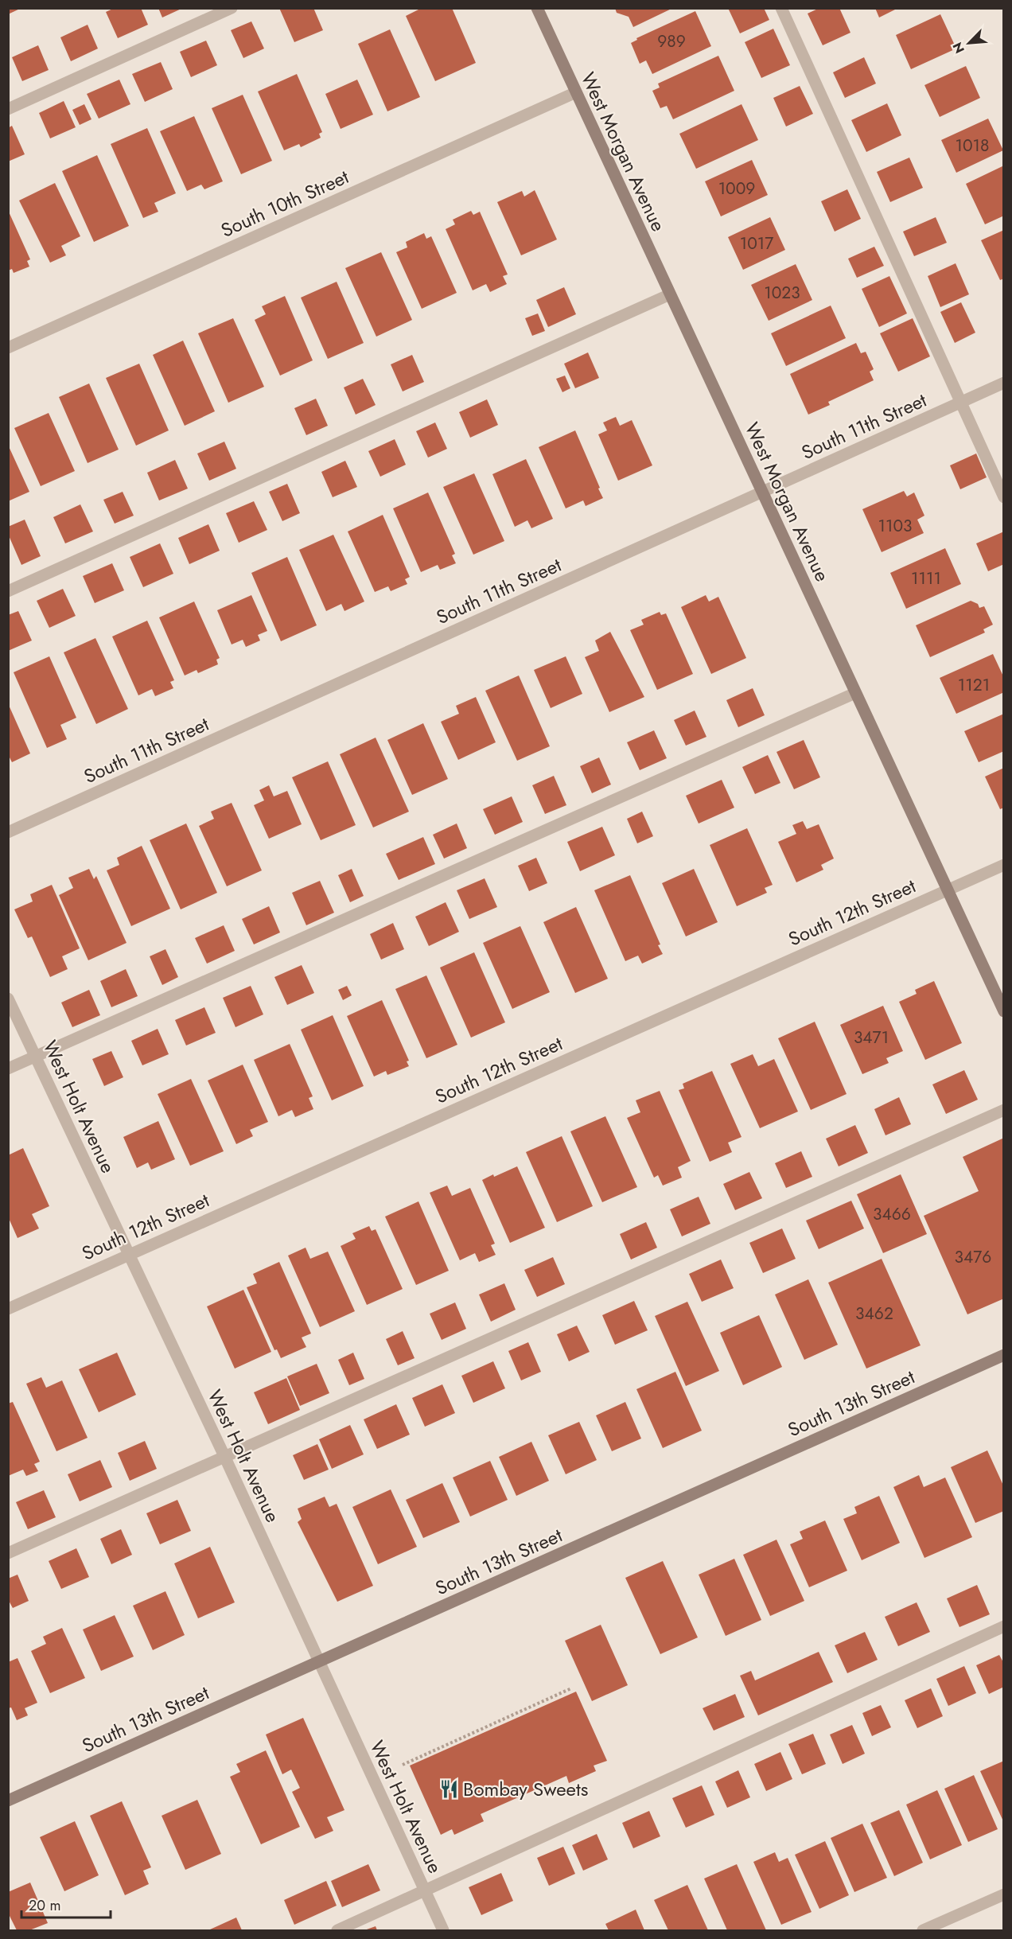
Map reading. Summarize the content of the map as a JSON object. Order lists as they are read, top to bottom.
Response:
{
  "streets": {
    "street": [
      "West Morgan Avenue",
      "South 10th Street",
      "South 11th Street",
      "South 12th Street",
      "West Holt Avenue",
      "South 13th Street"
    ]
  },
  "crossings": [
    ["West Morgan Avenue", "South 10th Street"],
    ["West Morgan Avenue", "South 11th Street"],
    ["West Morgan Avenue", "South 12th Street"],
    ["South 12th Street", "West Holt Avenue"],
    ["West Holt Avenue", "South 13th Street"]
  ],
  "places": {
    "restaurant": ["Bombay Sweets"]
  },
  "house_numbers": [
    "989",
    "1018",
    "1009",
    "1017",
    "1023",
    "1103",
    "1111",
    "1121",
    "3471",
    "3466",
    "3476",
    "3462"
  ],
  "scale_bar": "20 m",
  "north": "bottom left"
}
